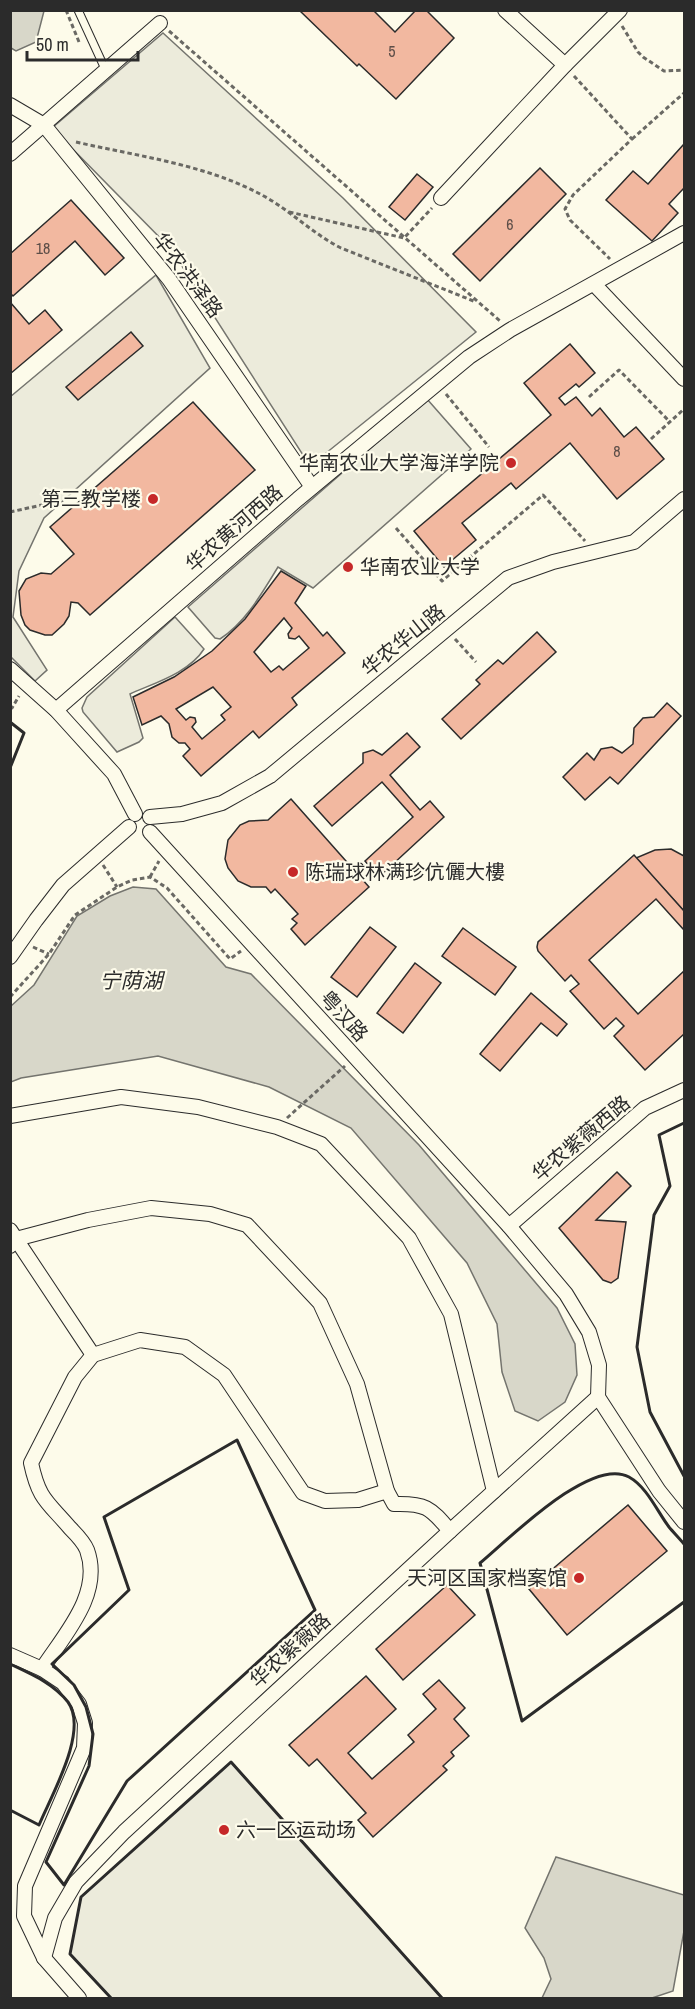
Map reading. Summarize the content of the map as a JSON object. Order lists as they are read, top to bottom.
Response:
{
  "streets": {
    "street": [
      "华农洪泽路",
      "华农黄河西路",
      "华农华山路",
      "粤汉路",
      "华农紫薇西路",
      "华农紫薇路"
    ]
  },
  "crossings": [
    ["华农洪泽路", "华农黄河西路"],
    ["华农华山路", "粤汉路"],
    ["粤汉路", "华农紫薇西路"],
    ["粤汉路", "华农紫薇路"]
  ],
  "water": ["宁荫湖"],
  "places": [
    "华南农业大学海洋学院",
    "第三教学楼",
    "华南农业大学",
    "陈瑞球林满珍伉儷大樓",
    "天河区国家档案馆",
    "六一区运动场"
  ],
  "house_numbers": [
    "5",
    "6",
    "18",
    "8"
  ],
  "scale_bar": "50 m"
}
